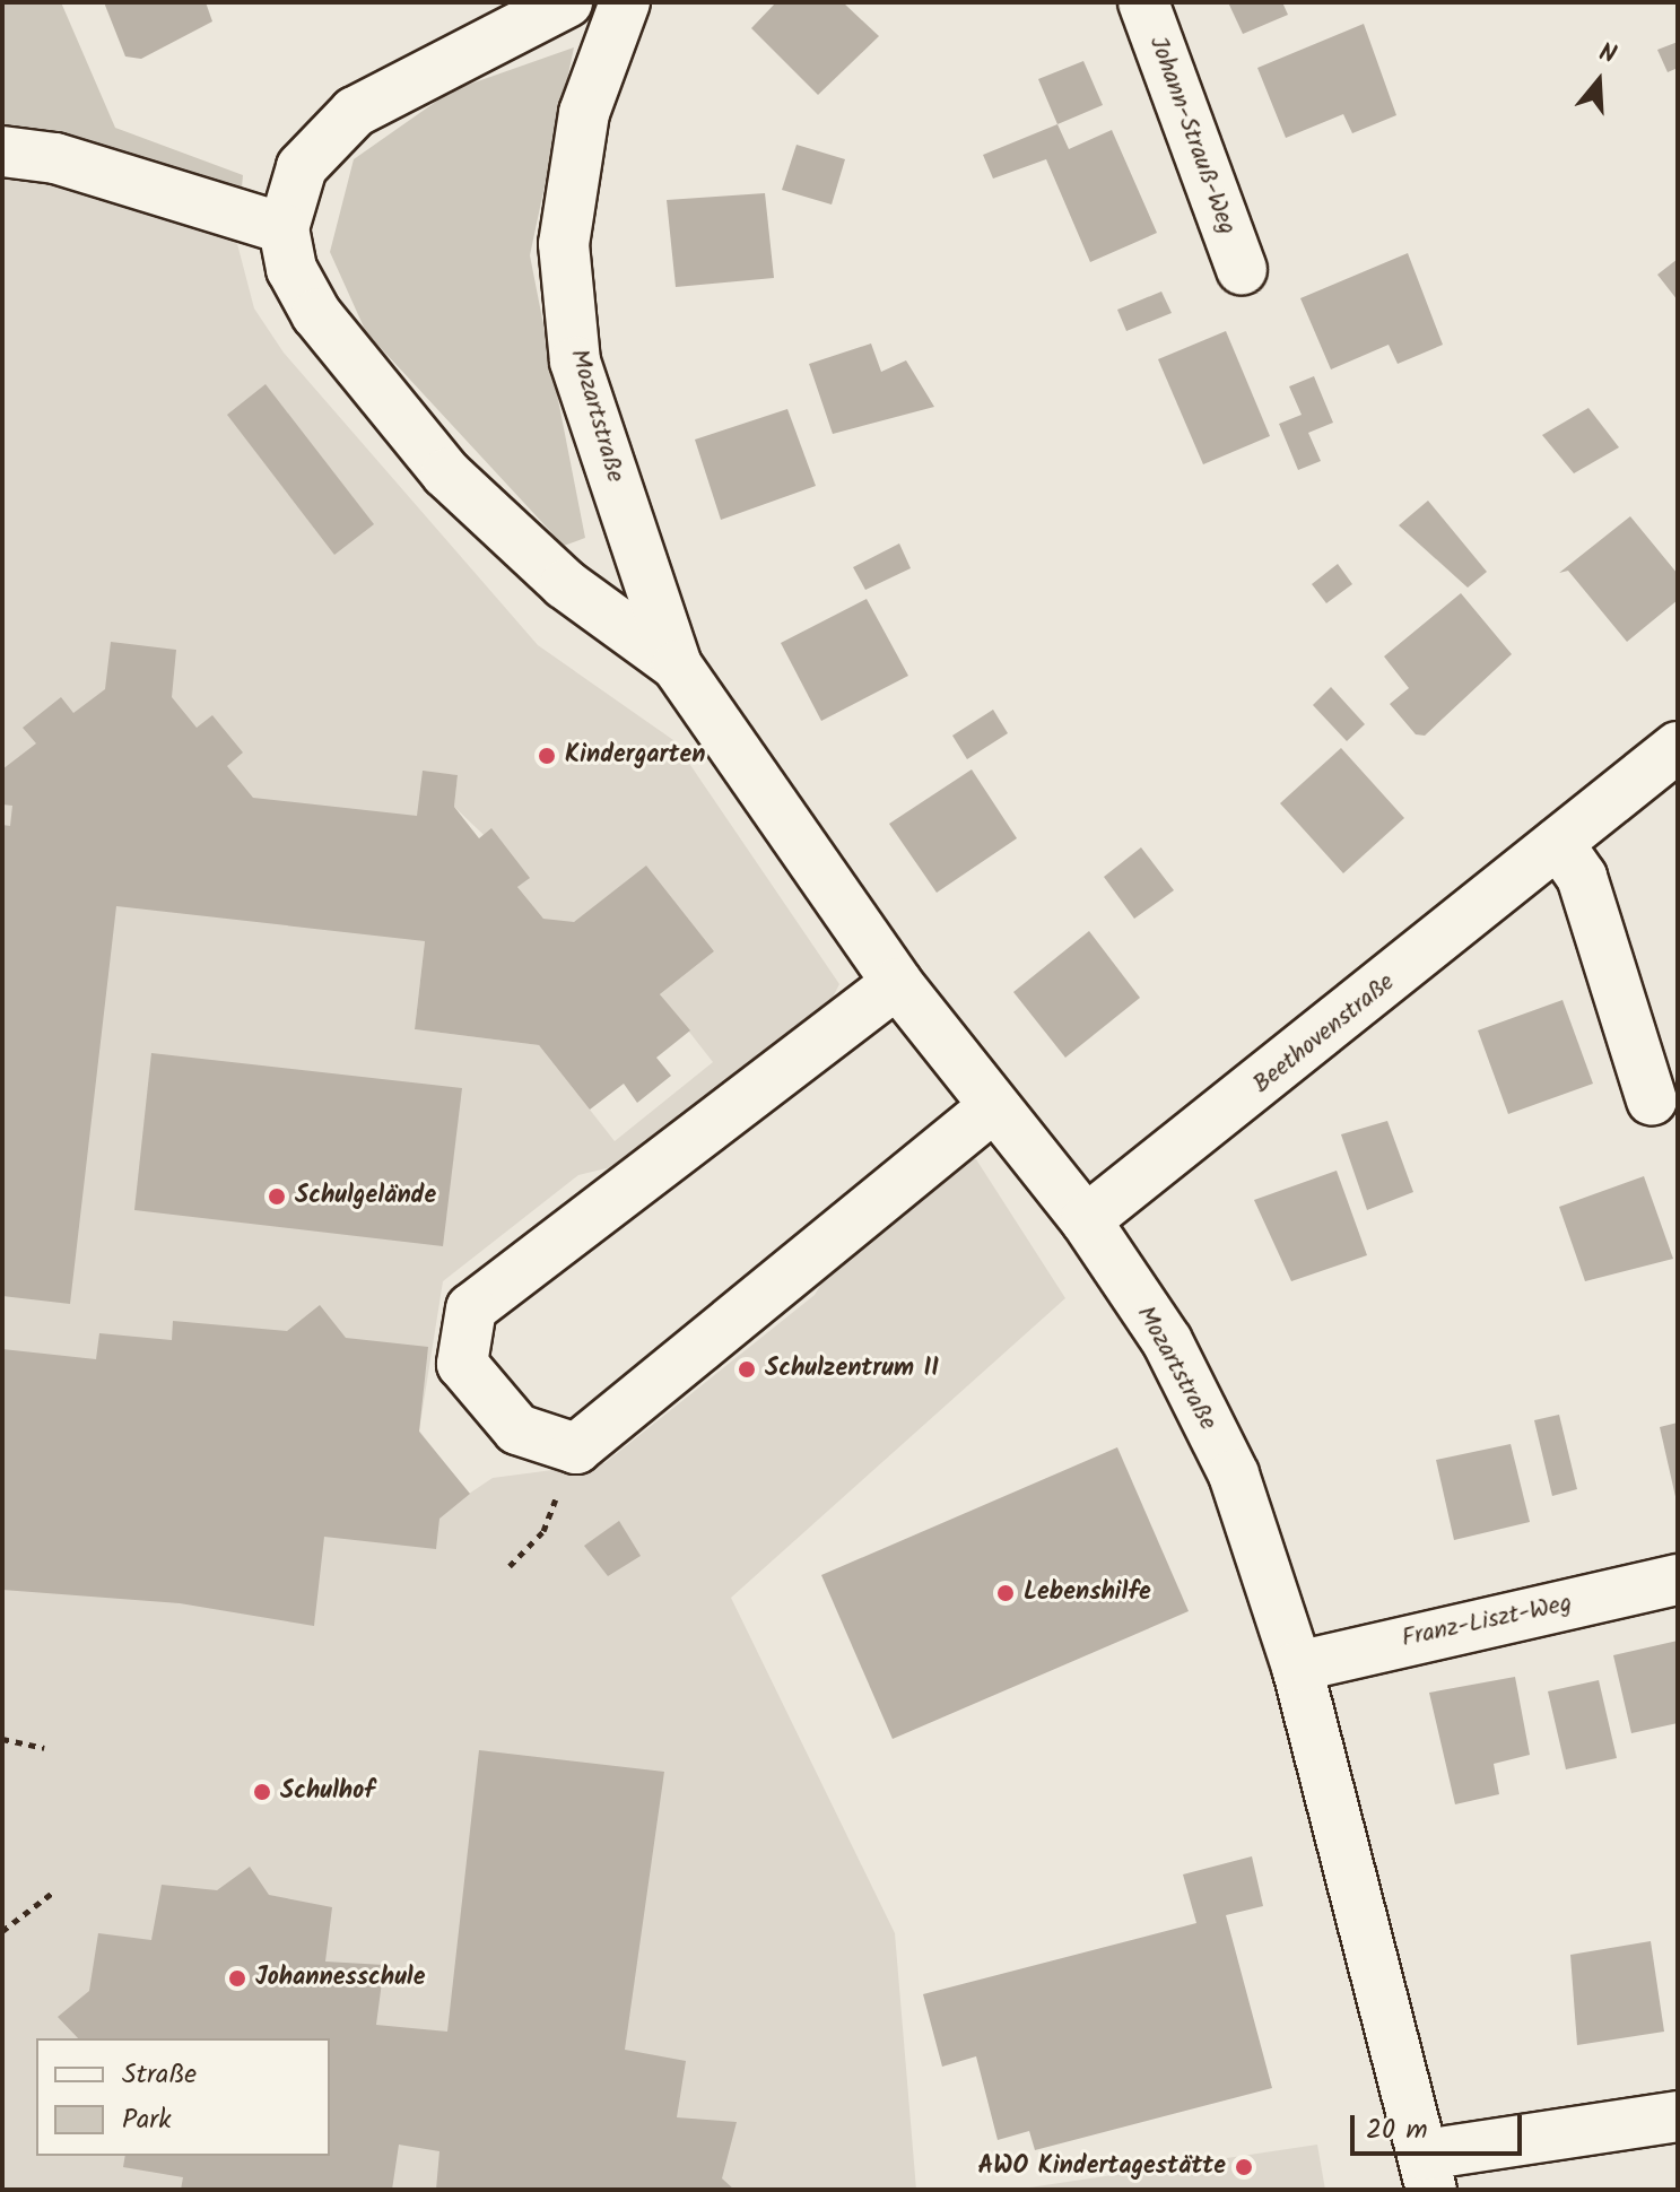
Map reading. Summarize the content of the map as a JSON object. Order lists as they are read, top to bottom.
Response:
{
  "streets": {
    "street": [
      "Johann-Strauß-Weg",
      "Mozartstraße",
      "Beethovenstraße",
      "Franz-Liszt-Weg"
    ]
  },
  "crossings": [
    ["Mozartstraße", "Beethovenstraße"],
    ["Mozartstraße", "Franz-Liszt-Weg"]
  ],
  "places": [
    "Kindergarten",
    "Schulgelände",
    "Schulzentrum II",
    "Lebenshilfe",
    "Schulhof",
    "Johannesschule",
    "AWO Kindertagestätte"
  ],
  "legend": ["Straße", "Park"],
  "scale_bar": "20 m",
  "north": "top"
}
